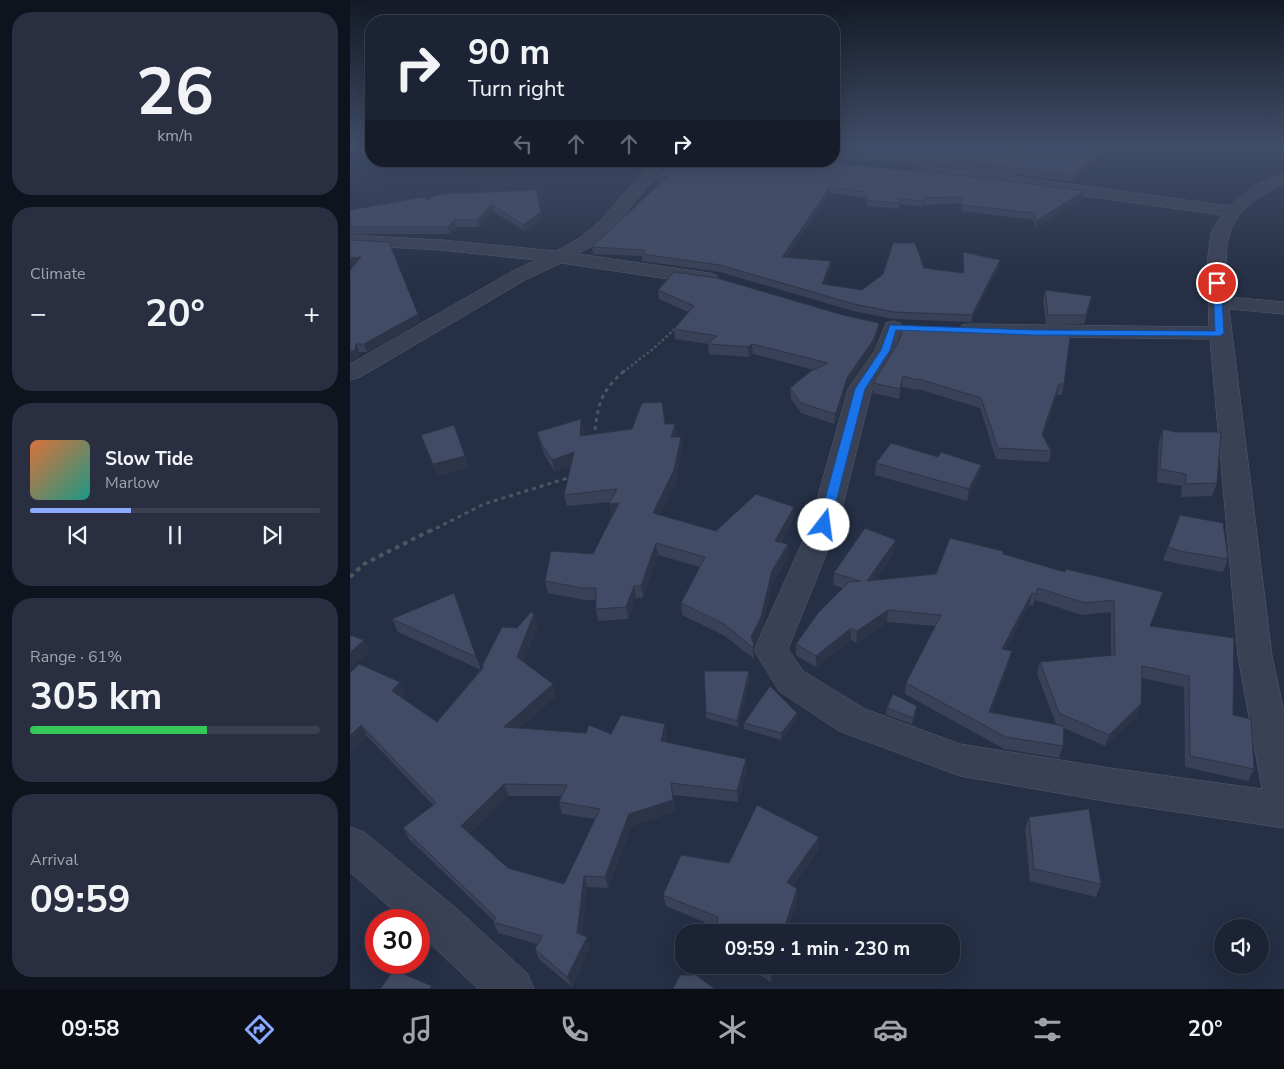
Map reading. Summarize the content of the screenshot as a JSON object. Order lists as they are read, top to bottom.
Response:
{
  "page": {
    "tile": [
      ["26", "km/h"],
      "Climate",
      ["Range · 61%", "305 km"],
      ["Arrival", "09:59"]
    ],
    "turn": ["90 m", "Turn right"],
    "heat": ["−", "20°", "+"],
    "song": ["Slow Tide", "Marlow"],
    "limit": "30",
    "trip": "09:59 · 1 min · 230 m",
    "tabs": ["09:58", "20°"]
  }
}
